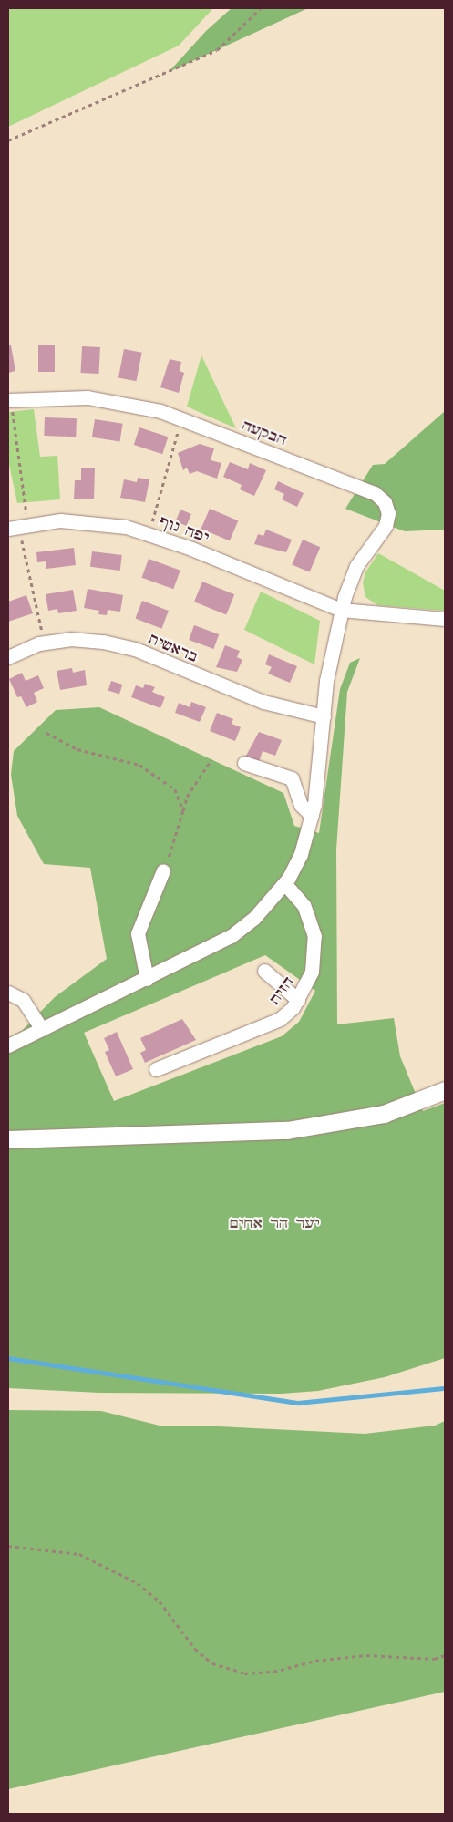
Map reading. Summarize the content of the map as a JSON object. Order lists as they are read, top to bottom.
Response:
{
  "streets": {
    "street": [
      "הבקעה",
      "יפה נוף",
      "בראשית",
      "הזית"
    ]
  },
  "crossings": [
    ["הבקעה", "יפה נוף"],
    ["הבקעה", "בראשית"],
    ["הבקעה", "הזית"]
  ],
  "parks": ["יער הר אחים"]
}
